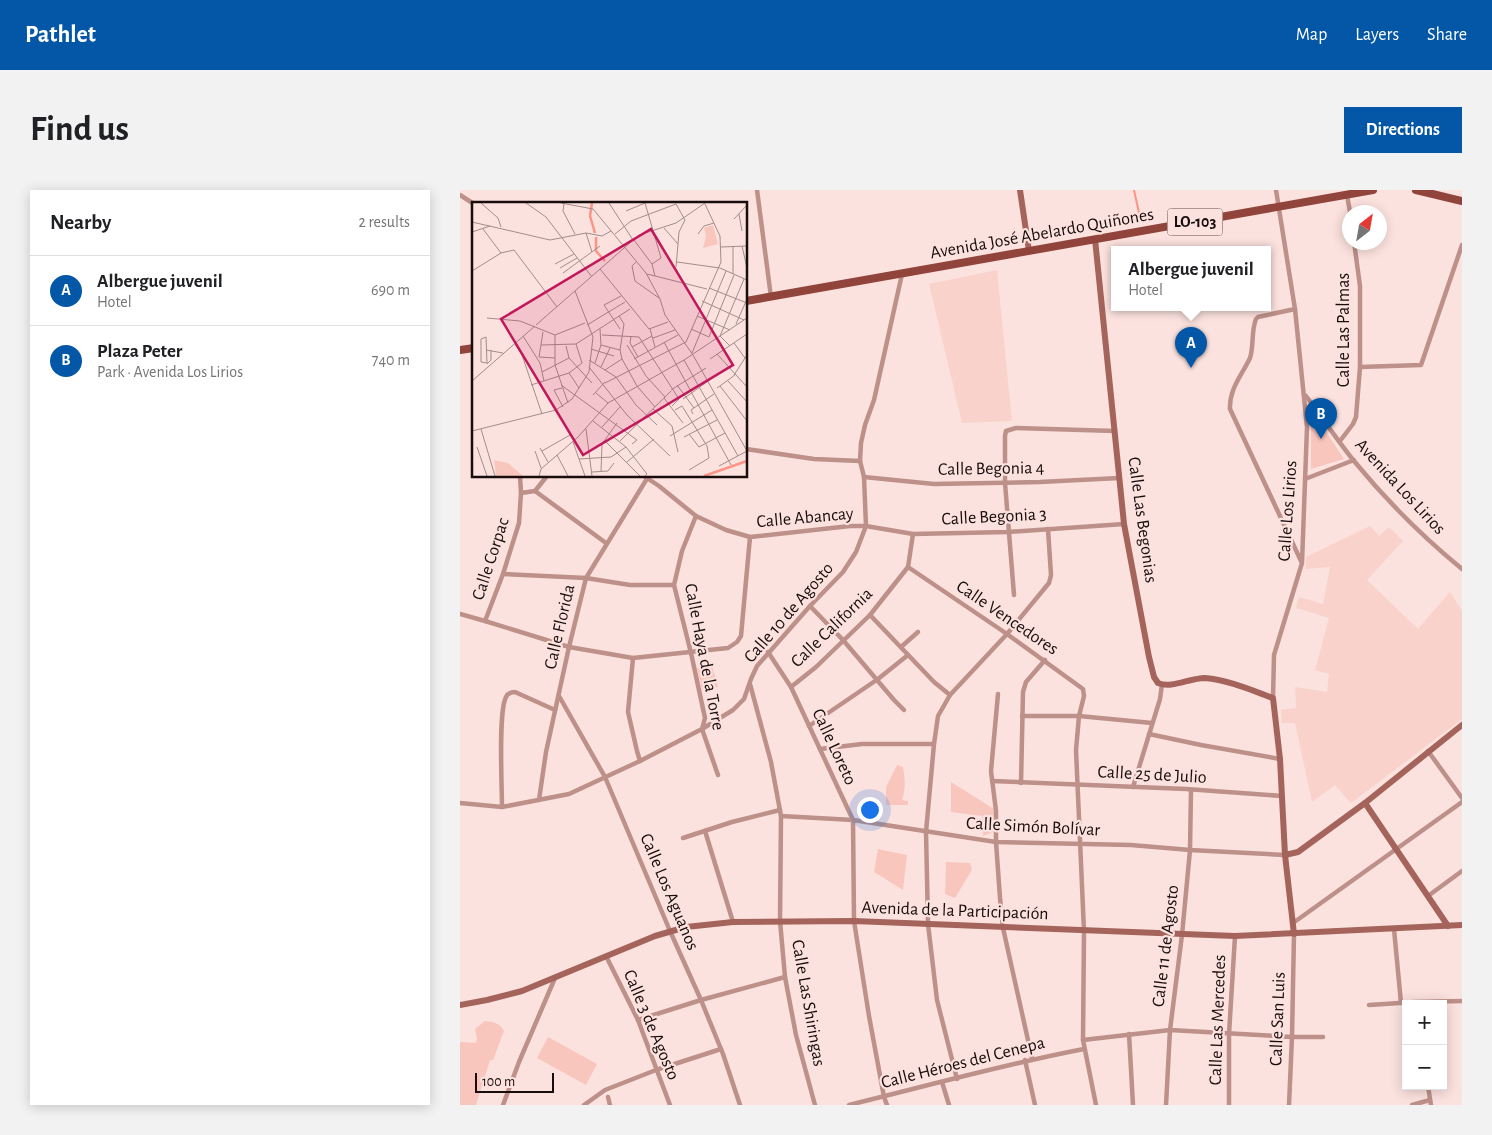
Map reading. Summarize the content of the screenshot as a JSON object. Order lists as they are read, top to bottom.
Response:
{
  "streets": {
    "main road": ["LO-103", "Avenida José Abelardo Quiñones"],
    "street": [
      "Calle Las Palmas",
      "Calle Begonia 4",
      "Avenida Los Lirios",
      "Calle Los Lirios",
      "Calle Begonia 3",
      "Calle Abancay",
      "Calle Las Begonias",
      "Calle Corpac",
      "Calle 10 de Agosto",
      "Calle Vencedores",
      "Calle Florida",
      "Calle California",
      "Calle Haya de la Torre",
      "Calle Loreto",
      "Calle 25 de Julio",
      "Calle Simón Bolívar",
      "Calle Los Aguanos",
      "Avenida de la Participación",
      "Calle 11 de Agosto",
      "Calle Las Shiringas",
      "Calle San Luis",
      "Calle Las Mercedes",
      "Calle 3 de Agosto",
      "Calle Héroes del Cenepa"
    ]
  },
  "crossings": [
    ["Avenida José Abelardo Quiñones", "Calle Los Lirios"],
    ["Avenida José Abelardo Quiñones", "Calle Las Begonias"],
    ["Avenida José Abelardo Quiñones", "Calle 10 de Agosto"],
    ["Calle Las Palmas", "Avenida Los Lirios"],
    ["Calle Begonia 4", "Calle Las Begonias"],
    ["Calle Begonia 4", "Calle 10 de Agosto"],
    ["Avenida Los Lirios", "Calle Los Lirios"],
    ["Calle Los Lirios", "Calle 25 de Julio"],
    ["Calle Los Lirios", "Calle Simón Bolívar"],
    ["Calle Los Lirios", "Avenida de la Participación"],
    ["Calle Los Lirios", "Calle San Luis"],
    ["Calle Begonia 3", "Calle Abancay"],
    ["Calle Begonia 3", "Calle Las Begonias"],
    ["Calle Begonia 3", "Calle 10 de Agosto"],
    ["Calle Begonia 3", "Calle California"],
    ["Calle Abancay", "Calle 10 de Agosto"],
    ["Calle Abancay", "Calle Haya de la Torre"],
    ["Calle 10 de Agosto", "Calle Florida"],
    ["Calle 10 de Agosto", "Calle Haya de la Torre"],
    ["Calle 10 de Agosto", "Calle Loreto"],
    ["Calle 10 de Agosto", "Calle Los Aguanos"],
    ["Calle 10 de Agosto", "Calle Las Shiringas"],
    ["Calle Vencedores", "Calle California"],
    ["Calle Florida", "Calle Los Aguanos"],
    ["Calle California", "Calle Loreto"],
    ["Calle Loreto", "Calle Simón Bolívar"],
    ["Calle Loreto", "Avenida de la Participación"],
    ["Calle Loreto", "Calle Héroes del Cenepa"],
    ["Calle 25 de Julio", "Calle 11 de Agosto"],
    ["Calle Simón Bolívar", "Calle 11 de Agosto"],
    ["Calle Simón Bolívar", "Calle Las Shiringas"],
    ["Calle Los Aguanos", "Avenida de la Participación"],
    ["Avenida de la Participación", "Calle 11 de Agosto"],
    ["Avenida de la Participación", "Calle Las Shiringas"],
    ["Avenida de la Participación", "Calle San Luis"],
    ["Avenida de la Participación", "Calle Las Mercedes"],
    ["Avenida de la Participación", "Calle 3 de Agosto"]
  ],
  "scale_bar": "100 m",
  "north": "top right",
  "page": {
    "header": "Pathlet",
    "nav": ["Map", "Layers", "Share"],
    "buttons": "Directions",
    "title": "Find us",
    "heading": ["Nearby", "2 results"],
    "popup": ["Albergue juvenil", "Hotel"],
    "list": [
      {
        "mark": "A",
        "name": "Albergue juvenil",
        "note": "Hotel",
        "value": "690 m"
      },
      {
        "mark": "B",
        "name": "Plaza Peter",
        "note": "Park · Avenida Los Lirios",
        "value": "740 m"
      }
    ],
    "pins": ["A", "B"],
    "map_buttons": ["+", "−"],
    "scale": "100 m"
  }
}
